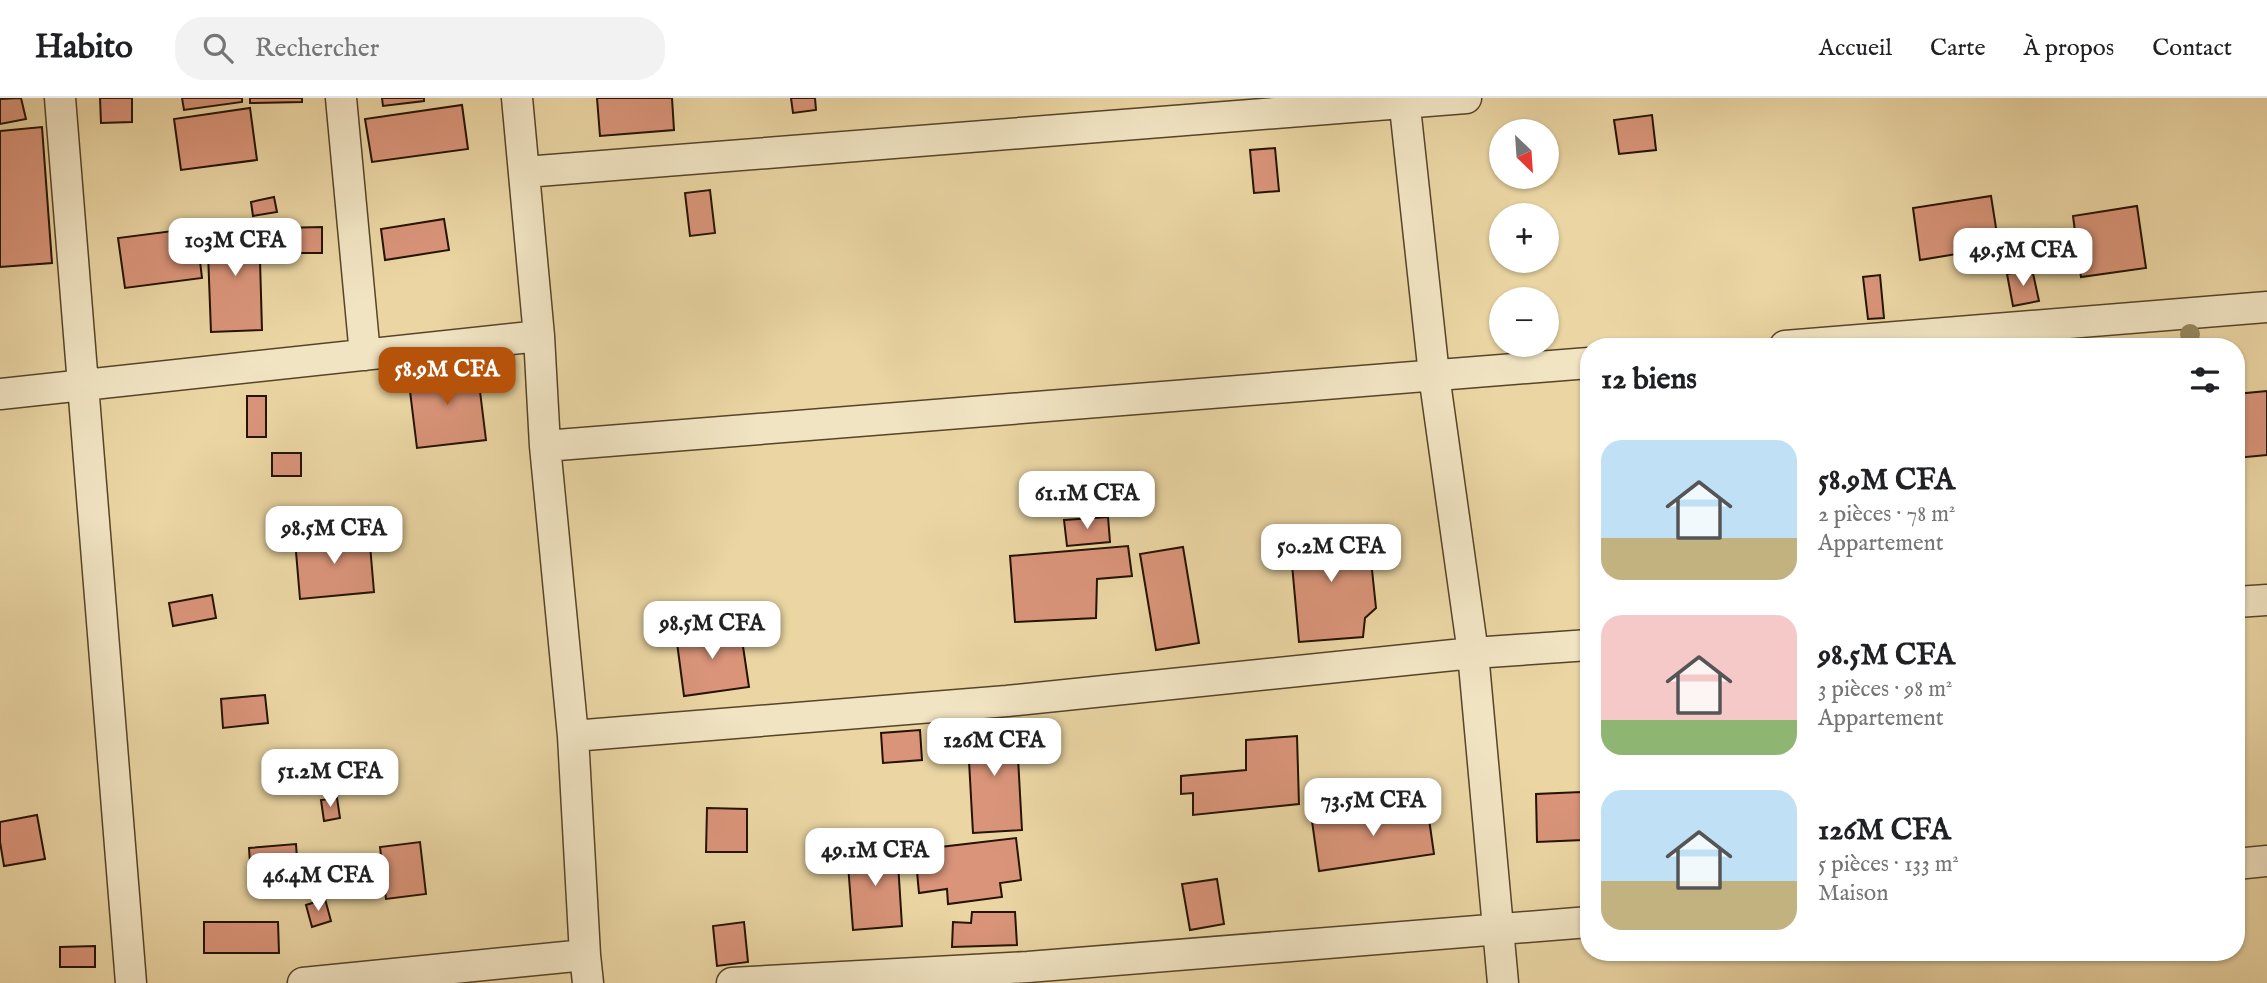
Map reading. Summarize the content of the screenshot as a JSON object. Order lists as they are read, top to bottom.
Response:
{
  "north": "bottom right",
  "page": {
    "header": "Habito",
    "search": "Rechercher",
    "nav": [
      "Accueil",
      "Carte",
      "À propos",
      "Contact"
    ],
    "map_buttons": ["+", "−"],
    "price": [
      "103M CFA",
      "49.5M CFA",
      "58.9M CFA",
      "61.1M CFA",
      "98.5M CFA",
      "50.2M CFA",
      "98.5M CFA",
      "126M CFA",
      "51.2M CFA",
      "73.5M CFA",
      "49.1M CFA",
      "46.4M CFA"
    ],
    "heading": "12 biens",
    "list": [
      {
        "name": "58.9M CFA",
        "note": "2 pièces · 78 m² · Appartement"
      },
      {
        "name": "98.5M CFA",
        "note": "3 pièces · 98 m² · Appartement"
      },
      {
        "name": "126M CFA",
        "note": "5 pièces · 133 m² · Maison"
      }
    ]
  }
}
